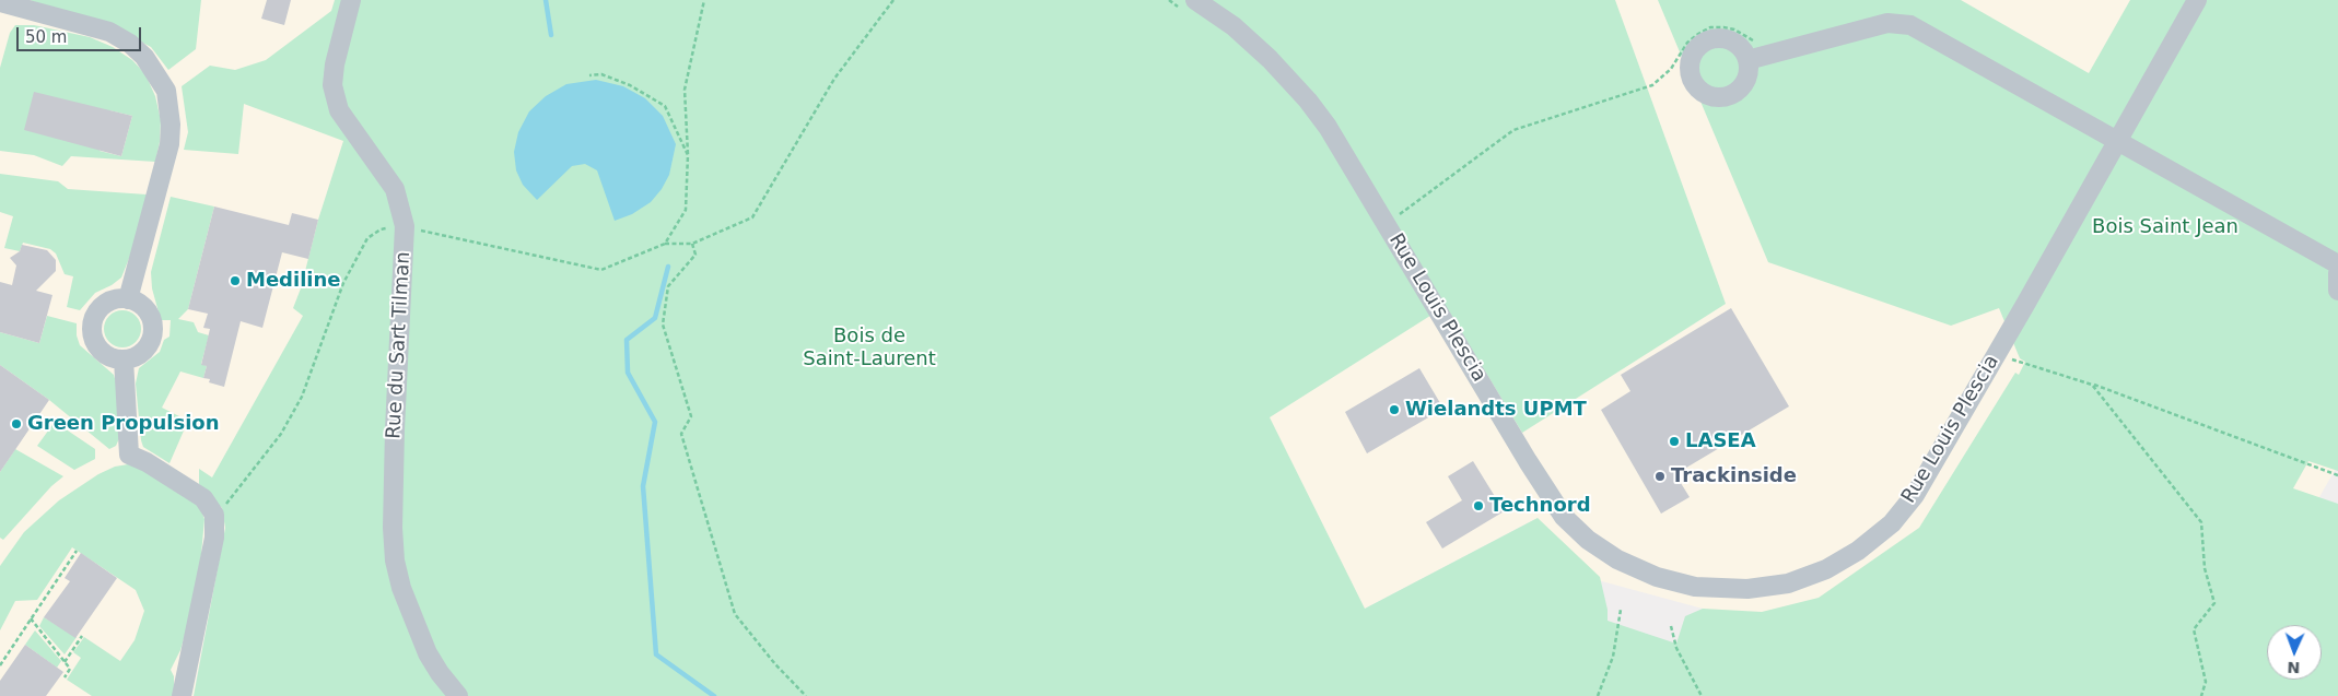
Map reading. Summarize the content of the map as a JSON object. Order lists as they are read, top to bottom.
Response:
{
  "streets": {
    "street": ["Rue Louis Plescia", "Rue du Sart Tilman"]
  },
  "parks": ["Bois Saint Jean", "Bois de Saint-Laurent"],
  "places": [
    "Mediline",
    "Wielandts UPMT",
    "Green Propulsion",
    "LASEA",
    "Trackinside",
    "Technord"
  ],
  "scale_bar": "50 m",
  "north": "bottom"
}
